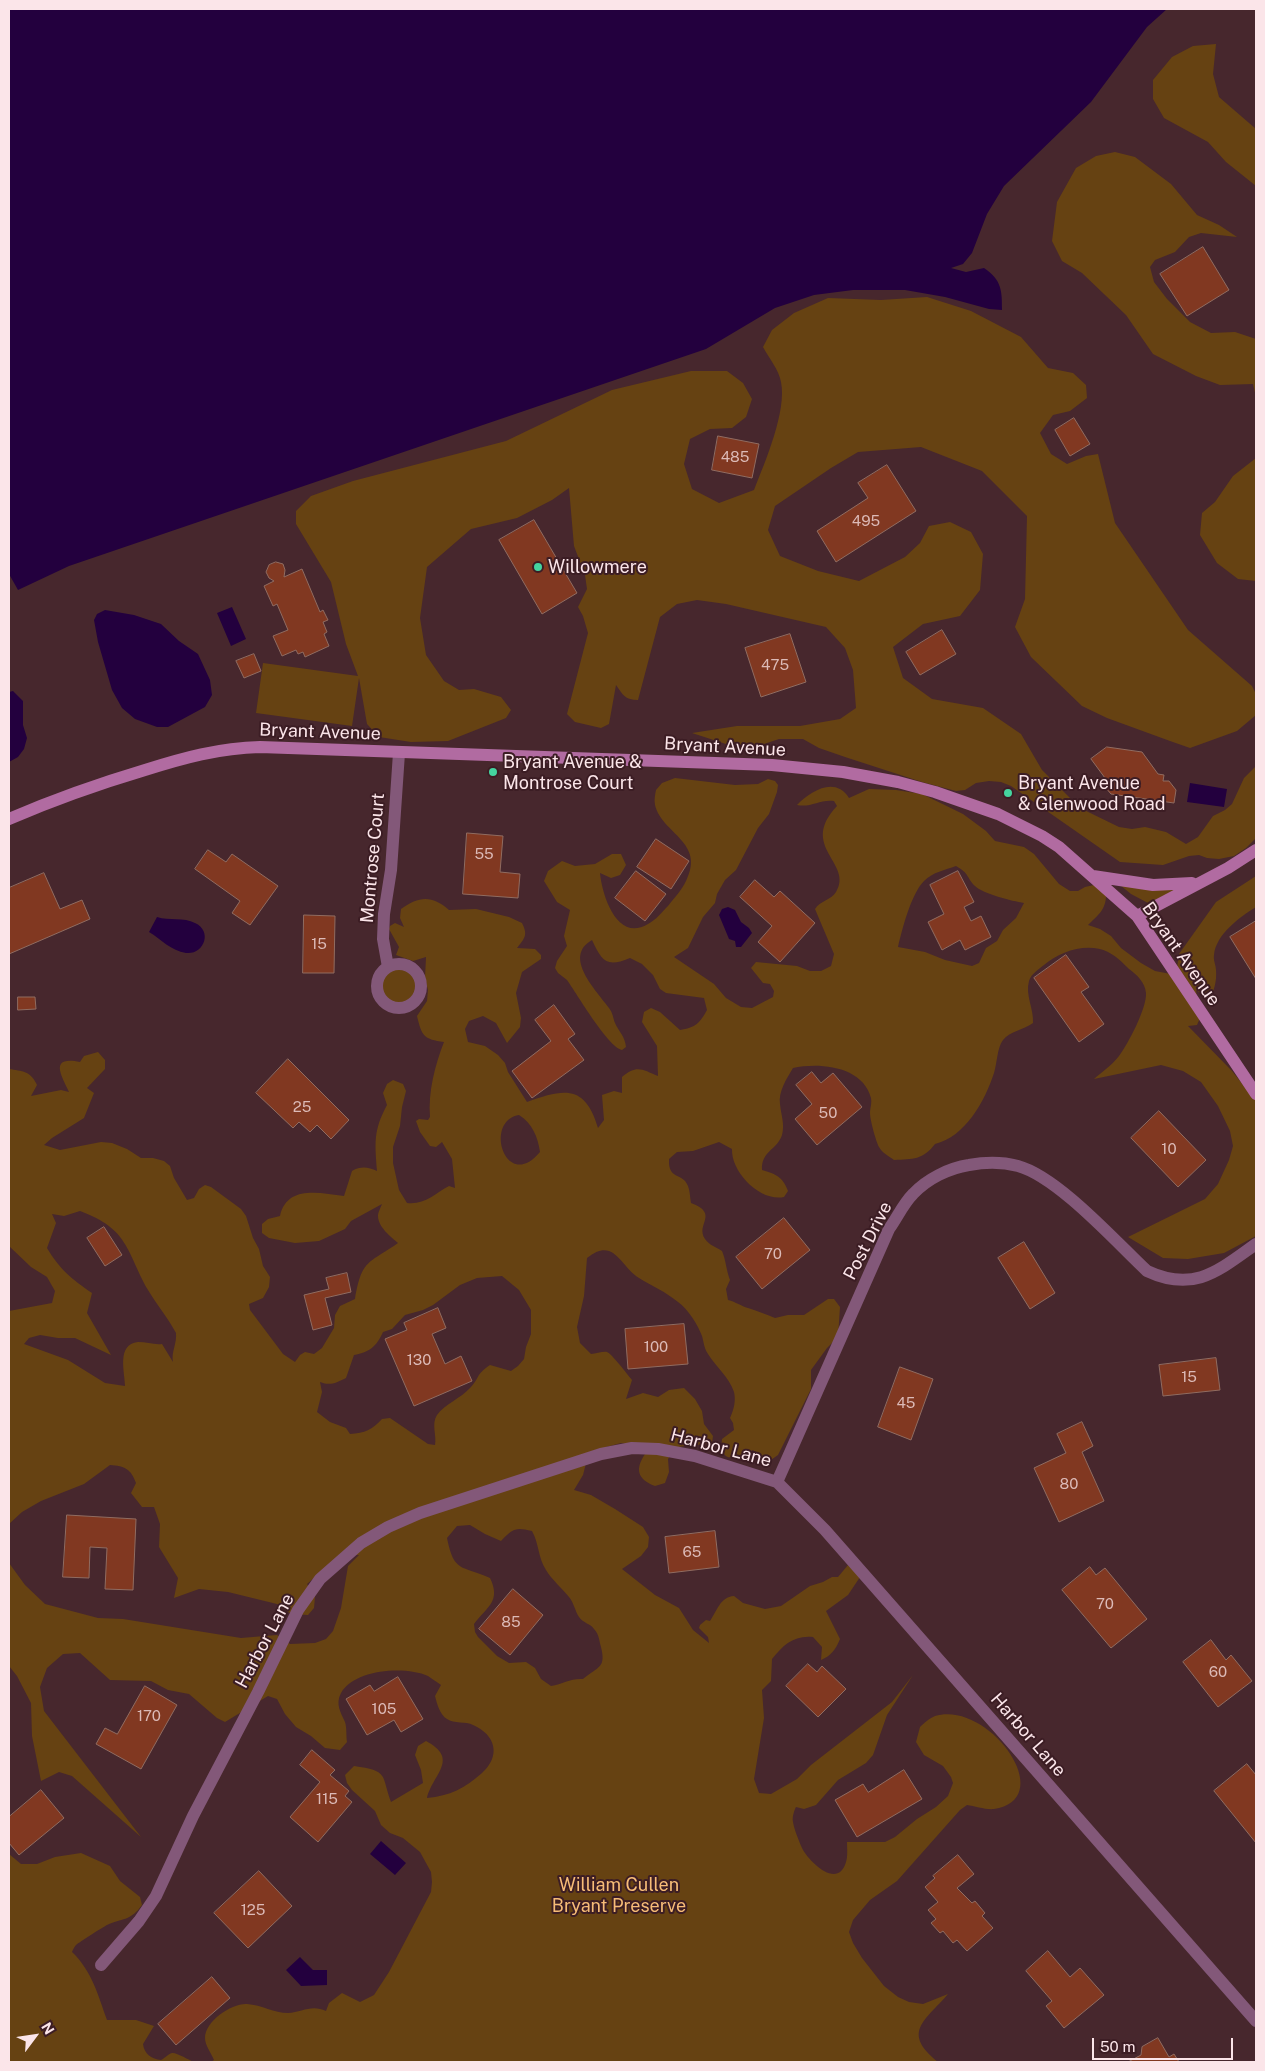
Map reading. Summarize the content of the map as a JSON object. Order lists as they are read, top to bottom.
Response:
{
  "streets": {
    "main road": ["Bryant Avenue"],
    "street": ["Montrose Court", "Post Drive", "Harbor Lane"]
  },
  "crossings": [
    ["Bryant Avenue", "Montrose Court"],
    ["Post Drive", "Harbor Lane"]
  ],
  "parks": ["William Cullen Bryant Preserve"],
  "places": ["Willowmere", "Bryant Avenue & Montrose Court", "Bryant Avenue & Glenwood Road"],
  "house_numbers": [
    "485",
    "495",
    "475",
    "55",
    "15",
    "25",
    "50",
    "10",
    "70",
    "100",
    "130",
    "15",
    "45",
    "80",
    "65",
    "70",
    "85",
    "60",
    "105",
    "170",
    "115",
    "125"
  ],
  "scale_bar": "50 m",
  "north": "top right"
}
